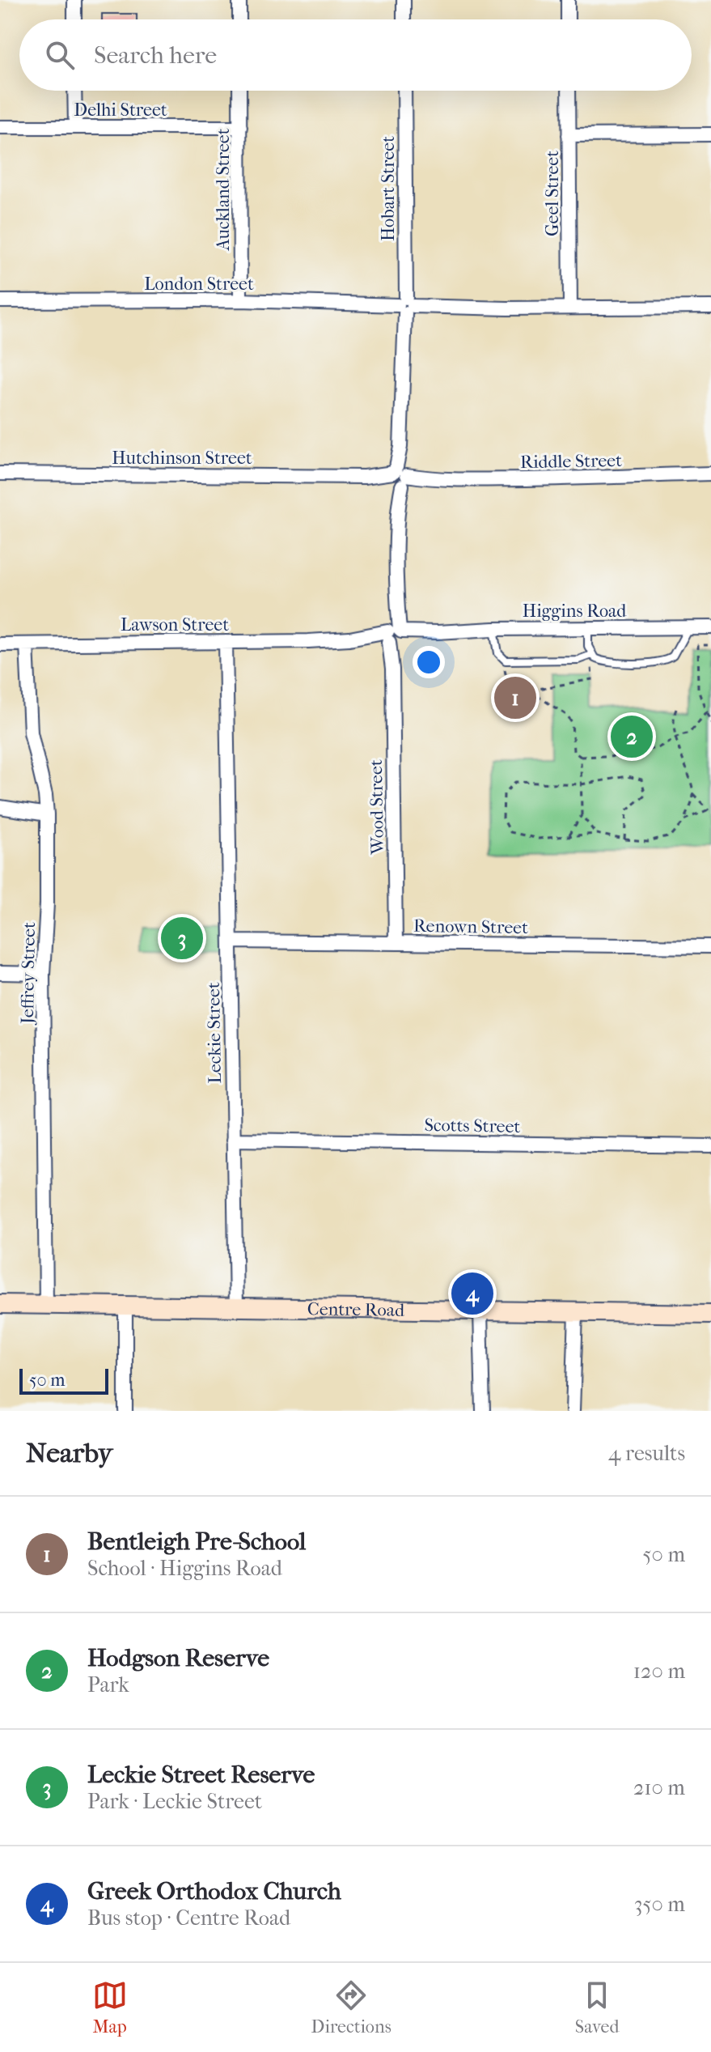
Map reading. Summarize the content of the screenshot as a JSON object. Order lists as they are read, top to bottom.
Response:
{
  "streets": {
    "main road": ["Centre Road"],
    "street": [
      "Delhi Street",
      "Hobart Street",
      "Auckland Street",
      "Geel Street",
      "London Street",
      "Hutchinson Street",
      "Riddle Street",
      "Higgins Road",
      "Lawson Street",
      "Wood Street",
      "Renown Street",
      "Jeffrey Street",
      "Leckie Street",
      "Scotts Street"
    ]
  },
  "crossings": [
    ["Delhi Street", "Auckland Street"],
    ["Hobart Street", "London Street"],
    ["Hobart Street", "Hutchinson Street"],
    ["Hobart Street", "Riddle Street"],
    ["Hobart Street", "Higgins Road"],
    ["Hobart Street", "Lawson Street"],
    ["Hobart Street", "Wood Street"],
    ["Auckland Street", "London Street"],
    ["Geel Street", "London Street"],
    ["Hutchinson Street", "Riddle Street"],
    ["Higgins Road", "Lawson Street"],
    ["Higgins Road", "Wood Street"],
    ["Lawson Street", "Wood Street"],
    ["Lawson Street", "Jeffrey Street"],
    ["Lawson Street", "Leckie Street"],
    ["Wood Street", "Renown Street"],
    ["Renown Street", "Leckie Street"],
    ["Jeffrey Street", "Centre Road"],
    ["Leckie Street", "Scotts Street"],
    ["Leckie Street", "Centre Road"]
  ],
  "scale_bar": "50 m",
  "page": {
    "search": "Search here",
    "pins": [
      "1",
      "2",
      "3",
      "4"
    ],
    "scale": "50 m",
    "heading": ["Nearby", "4 results"],
    "list": [
      {
        "mark": "1",
        "name": "Bentleigh Pre-School",
        "note": "School · Higgins Road",
        "value": "50 m"
      },
      {
        "mark": "2",
        "name": "Hodgson Reserve",
        "note": "Park",
        "value": "120 m"
      },
      {
        "mark": "3",
        "name": "Leckie Street Reserve",
        "note": "Park · Leckie Street",
        "value": "210 m"
      },
      {
        "mark": "4",
        "name": "Greek Orthodox Church",
        "note": "Bus stop · Centre Road",
        "value": "350 m"
      }
    ],
    "nav": ["Map", "Directions", "Saved"]
  }
}
